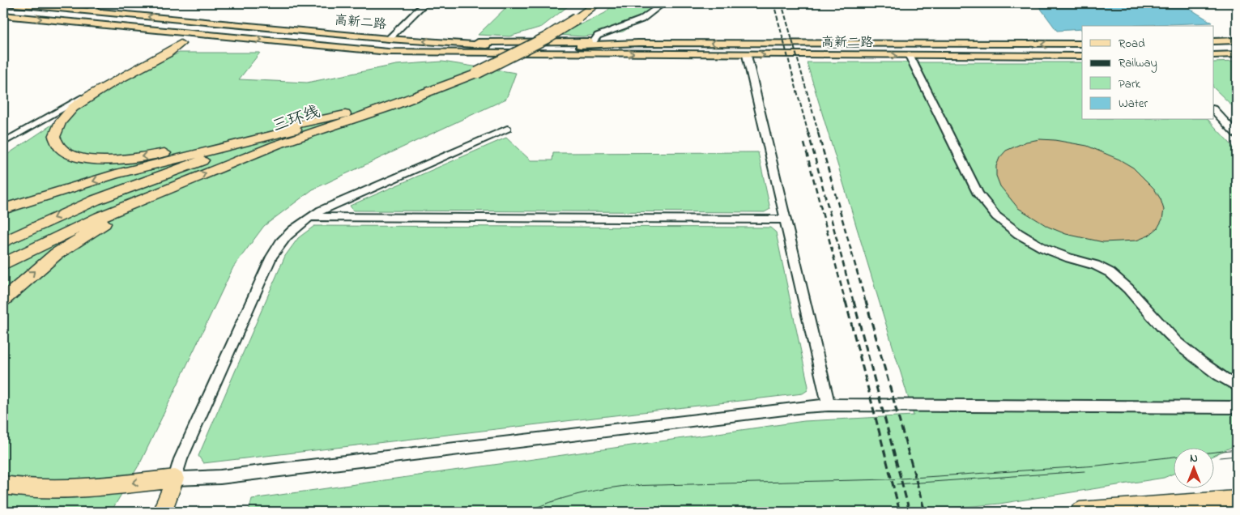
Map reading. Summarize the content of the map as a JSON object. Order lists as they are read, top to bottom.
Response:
{
  "streets": {
    "highway": ["三环线"],
    "main road": ["高新二路"]
  },
  "legend": [
    "Road",
    "Railway",
    "Park",
    "Water"
  ],
  "north": "top"
}
